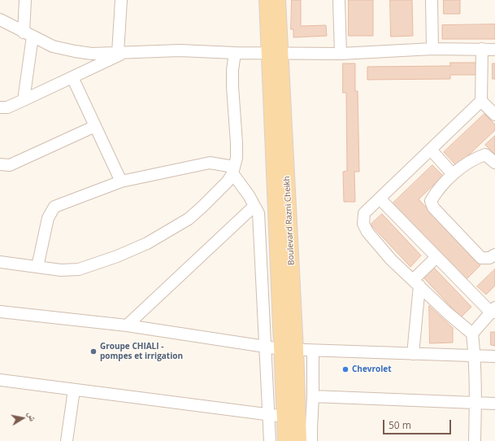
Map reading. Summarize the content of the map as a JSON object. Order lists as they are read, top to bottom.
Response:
{
  "streets": {
    "main road": ["Boulevard Razni Cheikh"]
  },
  "places": ["Groupe CHIALI - pompes et irrigation", "Chevrolet"],
  "scale_bar": "50 m",
  "north": "right"
}
